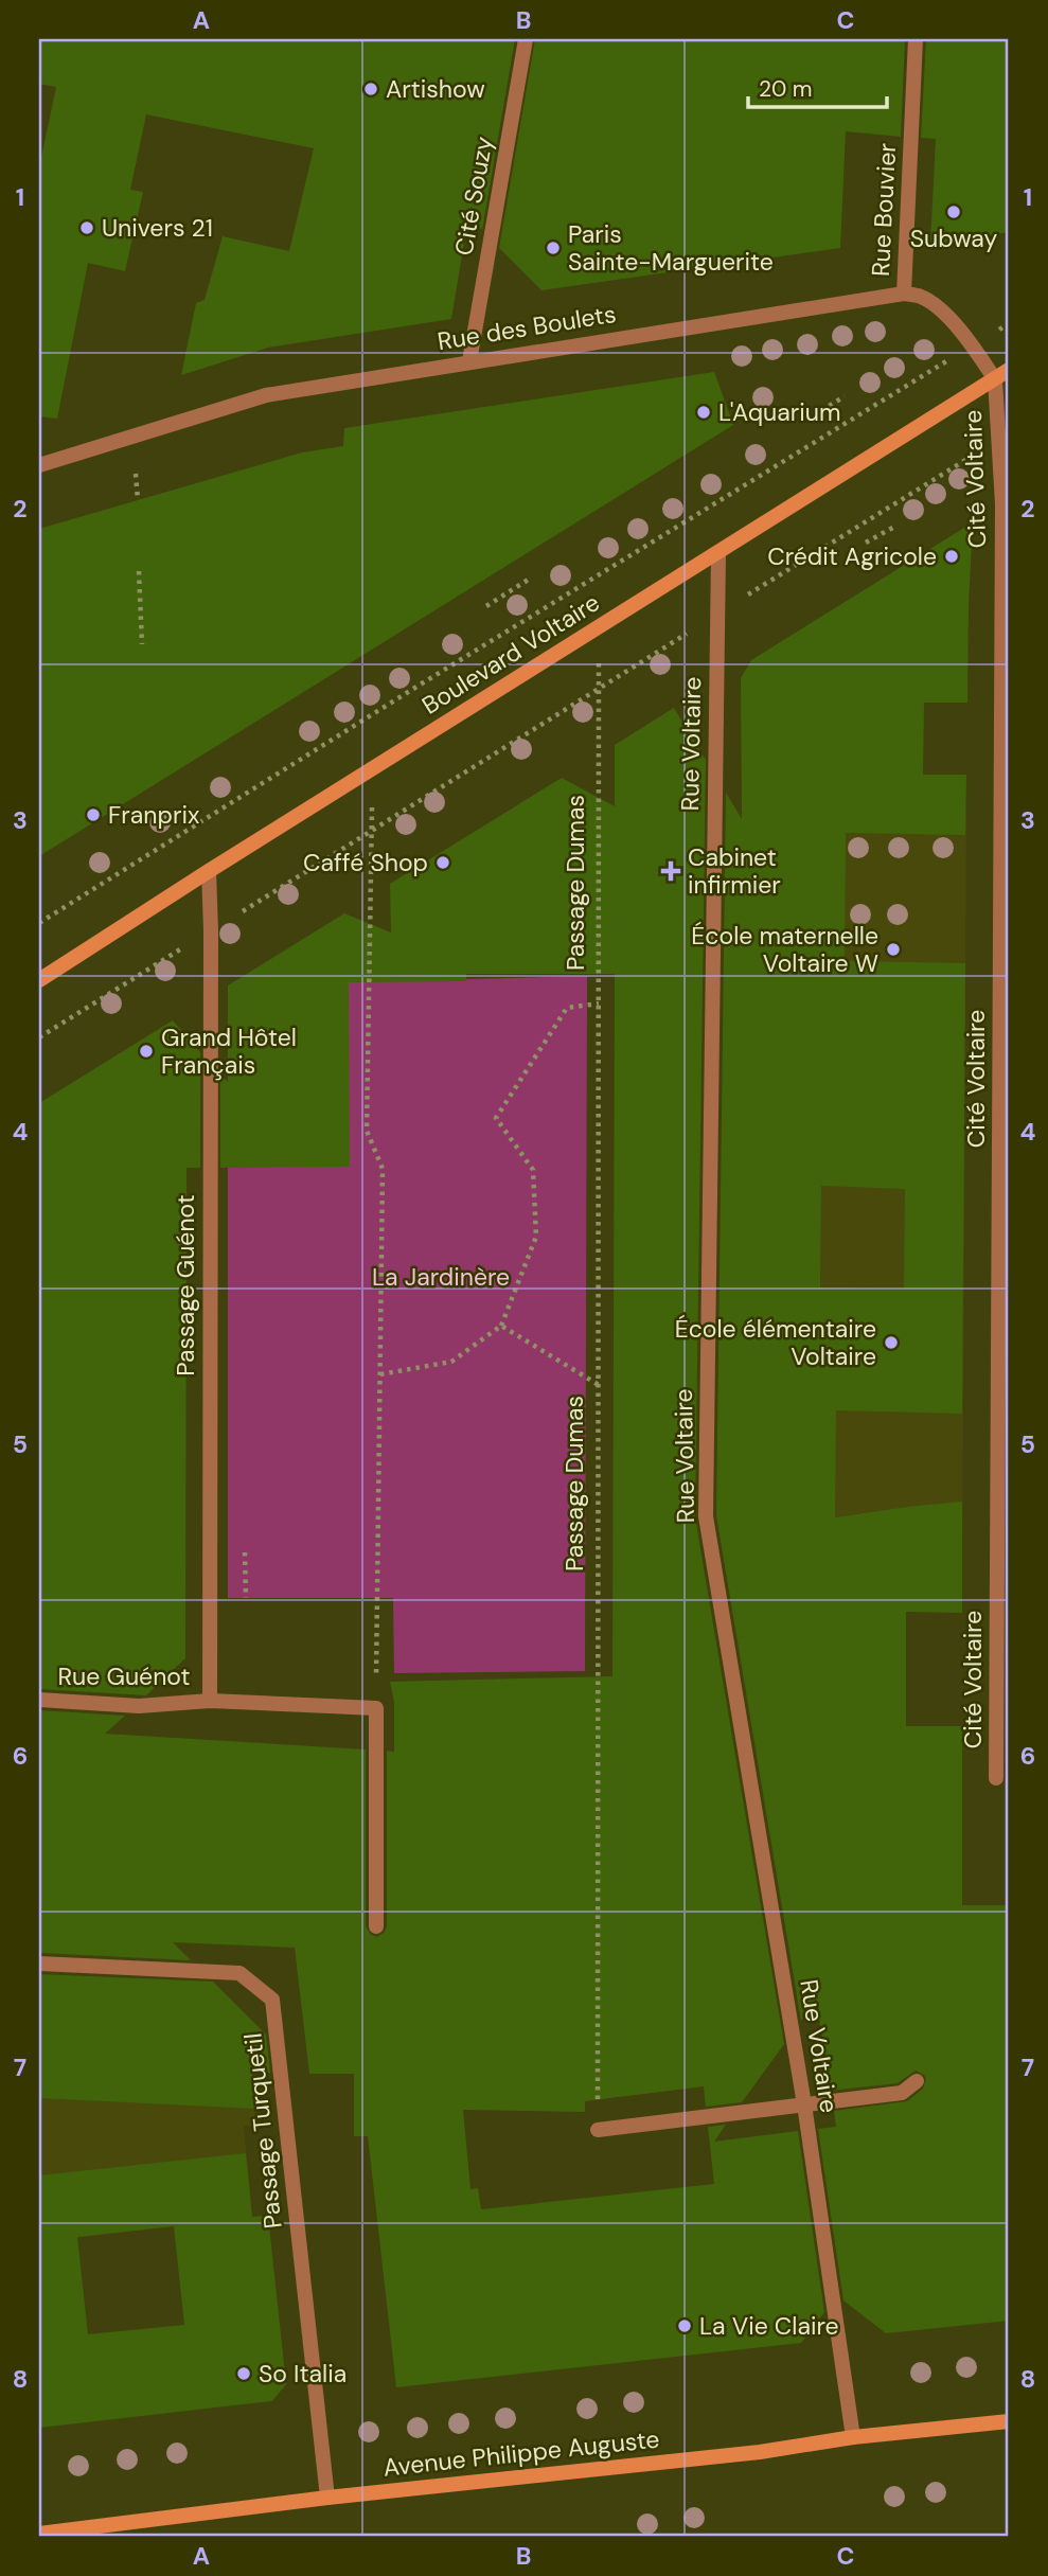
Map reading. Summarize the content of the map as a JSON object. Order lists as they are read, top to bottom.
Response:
{
  "streets": {
    "main road": ["Boulevard Voltaire", "Avenue Philippe Auguste"],
    "street": [
      "Cité Souzy",
      "Rue Bouvier",
      "Rue des Boulets",
      "Cité Voltaire",
      "Rue Voltaire",
      "Passage Guénot",
      "Rue Guénot",
      "Passage Turquetil"
    ],
    "path": ["Passage Dumas"]
  },
  "crossings": [
    ["Cité Souzy", "Rue des Boulets"],
    ["Rue Bouvier", "Rue des Boulets"],
    ["Cité Voltaire", "Boulevard Voltaire"],
    ["Boulevard Voltaire", "Rue Voltaire"],
    ["Boulevard Voltaire", "Passage Dumas"],
    ["Boulevard Voltaire", "Passage Guénot"],
    ["Rue Voltaire", "Avenue Philippe Auguste"],
    ["Passage Guénot", "Rue Guénot"],
    ["Passage Turquetil", "Avenue Philippe Auguste"]
  ],
  "parks": ["La Jardinère"],
  "places": {
    "other": [
      "Artishow",
      "Subway",
      "Univers 21",
      "Paris Sainte-Marguerite",
      "L'Aquarium",
      "Crédit Agricole",
      "Franprix",
      "Caffé Shop",
      "École maternelle Voltaire W",
      "Grand Hôtel Français",
      "École élémentaire Voltaire",
      "La Vie Claire",
      "So Italia"
    ],
    "health": ["Cabinet infirmier"]
  },
  "scale_bar": "20 m",
  "grid": {
    "columns": ["A", "B", "C"],
    "rows": [
      "1",
      "2",
      "3",
      "4",
      "5",
      "6",
      "7",
      "8"
    ]
  }
}
